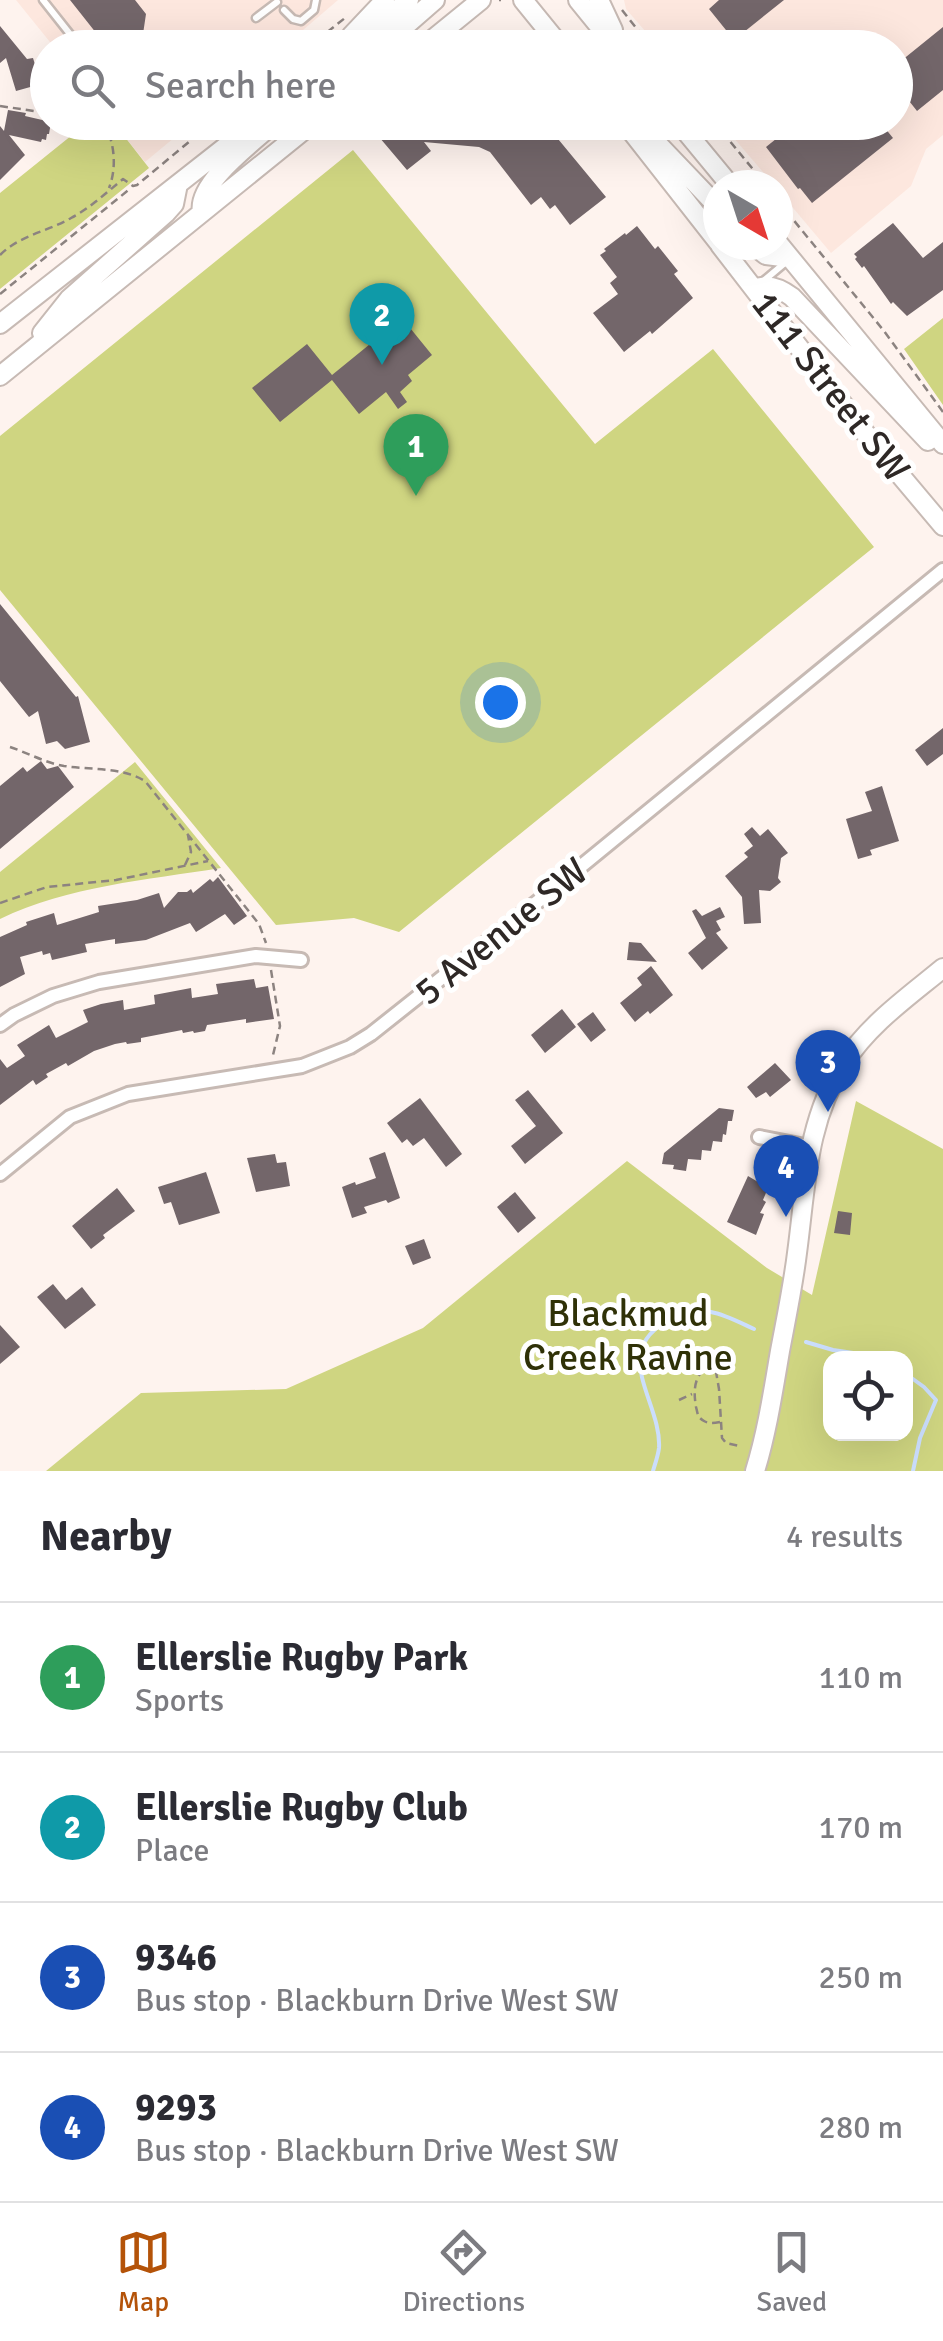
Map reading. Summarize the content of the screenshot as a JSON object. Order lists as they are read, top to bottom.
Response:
{
  "streets": {
    "main road": ["111 Street SW"],
    "street": ["5 Avenue SW"]
  },
  "parks": ["Blackmud Creek Ravine"],
  "north": "bottom right",
  "page": {
    "search": "Search here",
    "pins": [
      "2",
      "1",
      "3",
      "4"
    ],
    "heading": ["Nearby", "4 results"],
    "list": [
      {
        "mark": "1",
        "name": "Ellerslie Rugby Park",
        "note": "Sports",
        "value": "110 m"
      },
      {
        "mark": "2",
        "name": "Ellerslie Rugby Club",
        "note": "Place",
        "value": "170 m"
      },
      {
        "mark": "3",
        "name": "9346",
        "note": "Bus stop · Blackburn Drive West SW",
        "value": "250 m"
      },
      {
        "mark": "4",
        "name": "9293",
        "note": "Bus stop · Blackburn Drive West SW",
        "value": "280 m"
      }
    ],
    "nav": ["Map", "Directions", "Saved"]
  }
}
